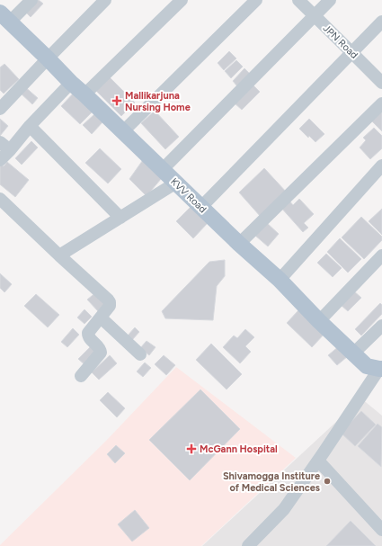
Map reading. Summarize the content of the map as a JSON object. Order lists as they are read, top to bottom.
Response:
{
  "streets": {
    "main road": ["KVV Road"],
    "street": ["JPN Road"]
  },
  "places": {
    "health": ["Mallikarjuna Nursing Home", "McGann Hospital"],
    "other": ["Shivamogga Institure of Medical Sciences"]
  }
}
